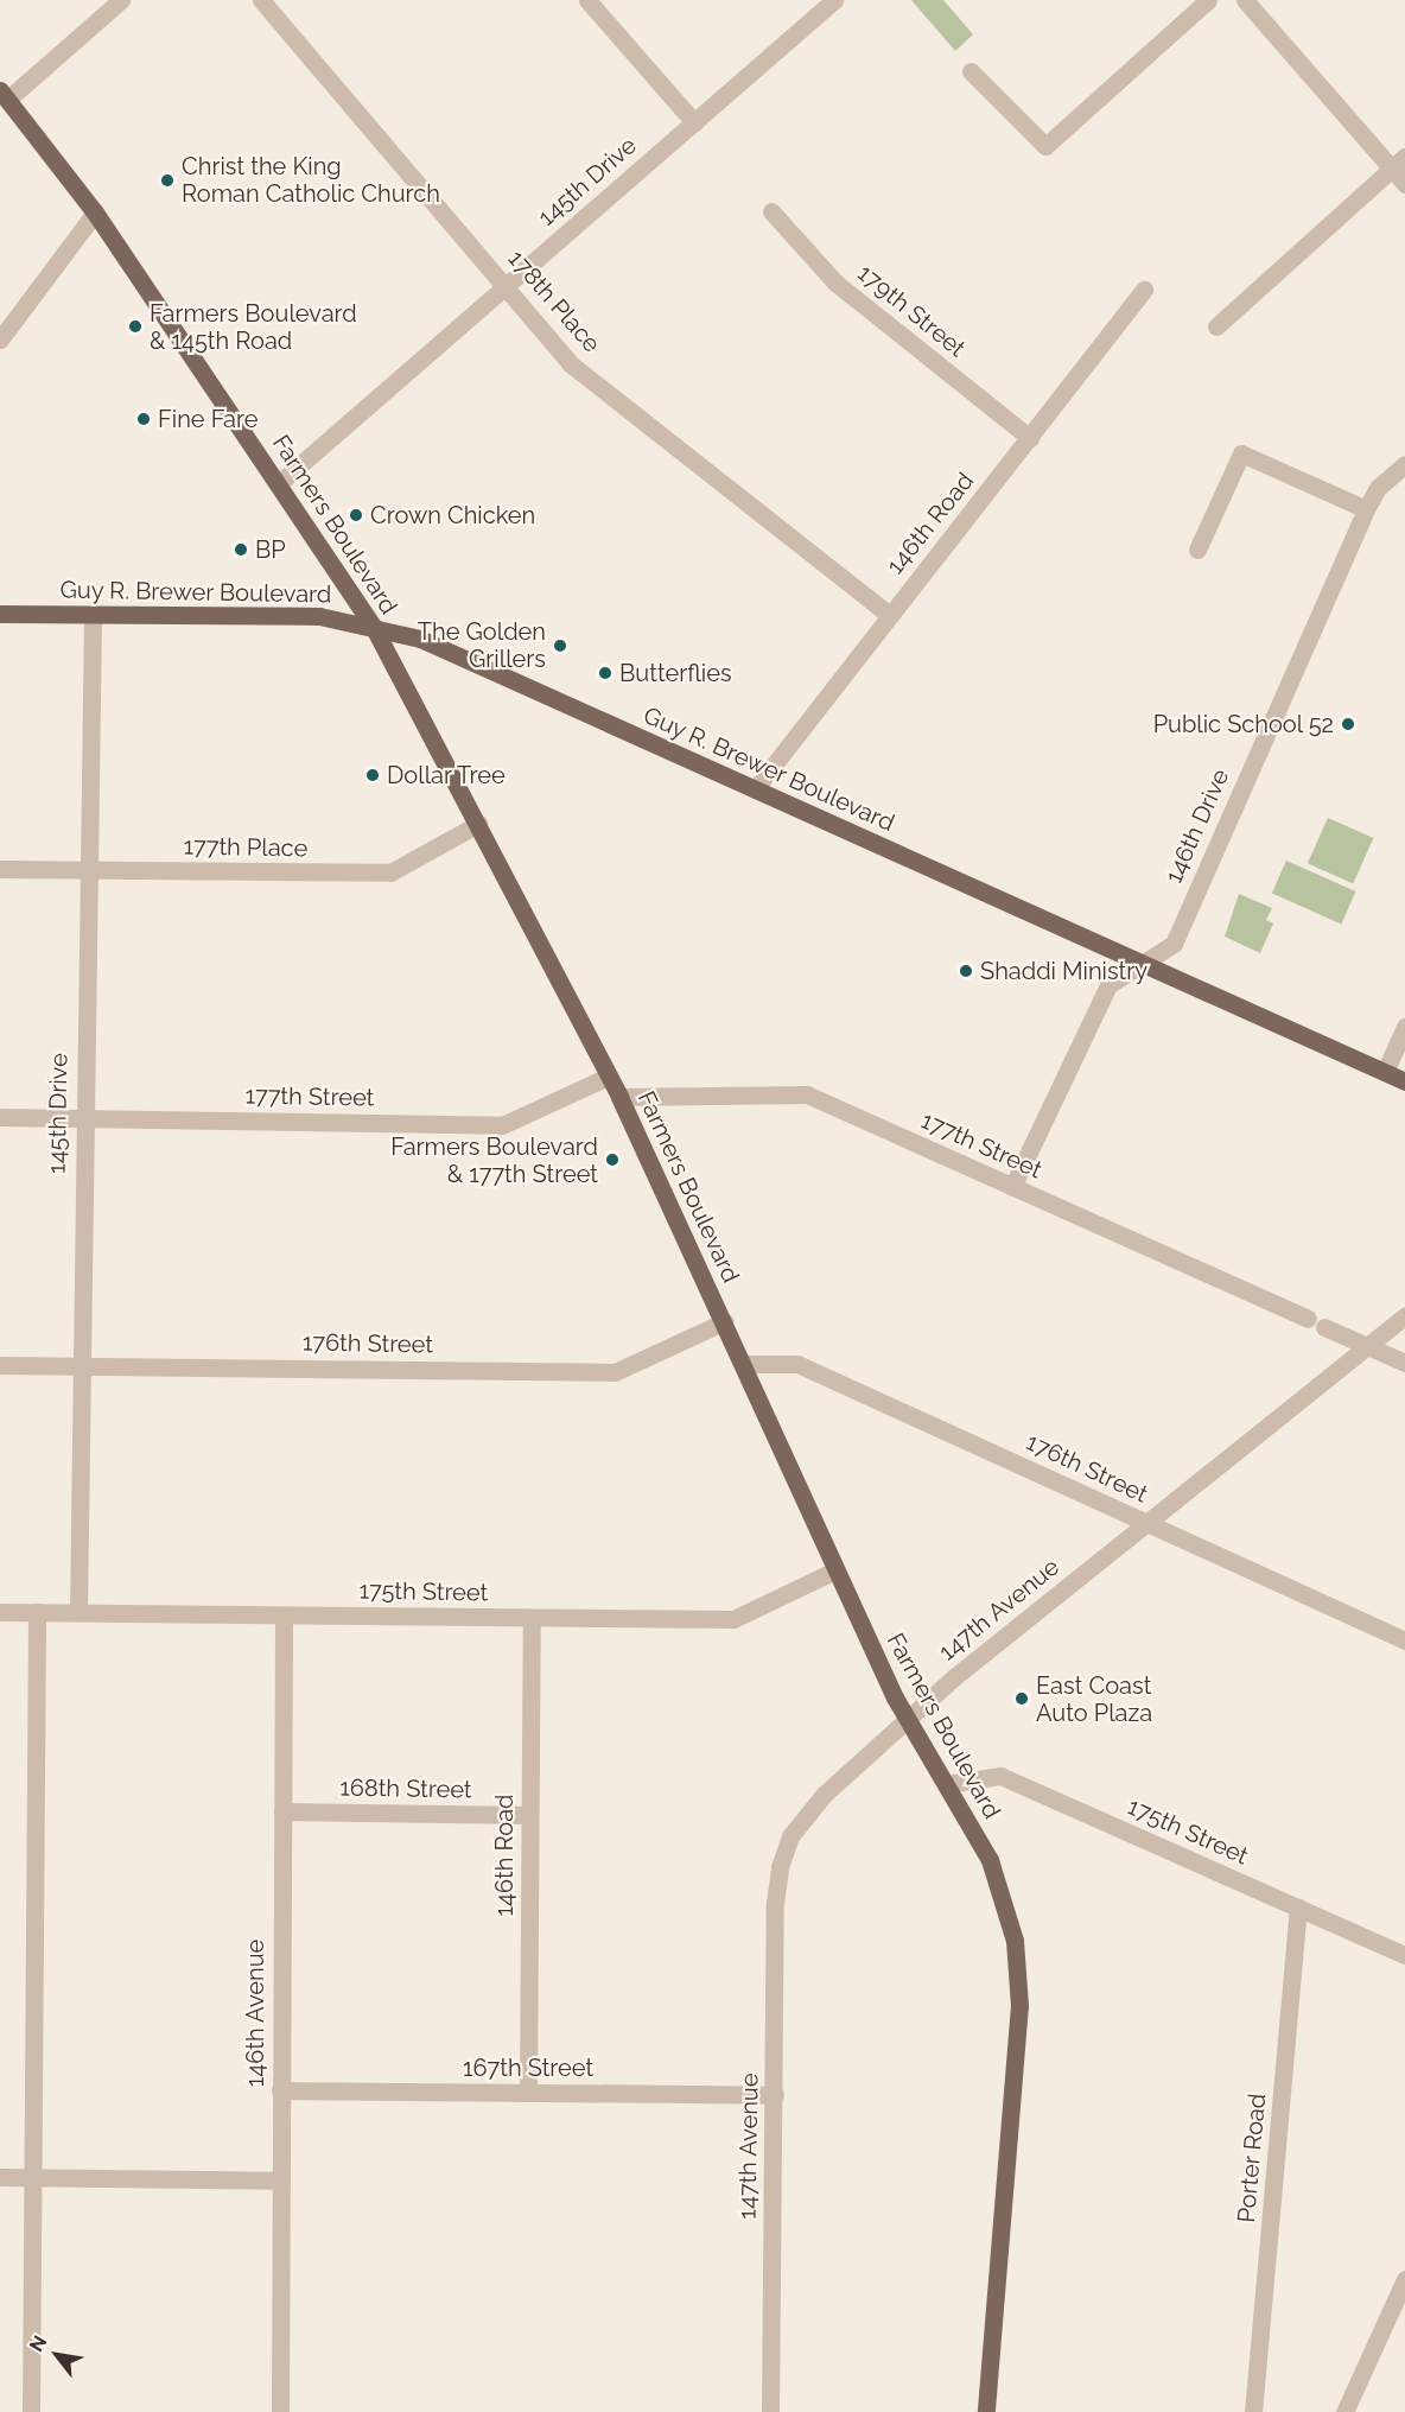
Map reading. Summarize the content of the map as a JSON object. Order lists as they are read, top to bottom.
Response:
{
  "streets": {
    "main road": ["Farmers Boulevard", "Guy R. Brewer Boulevard"],
    "street": [
      "145th Drive",
      "178th Place",
      "179th Street",
      "146th Road",
      "146th Drive",
      "177th Place",
      "177th Street",
      "176th Street",
      "175th Street",
      "147th Avenue",
      "168th Street",
      "146th Avenue",
      "167th Street",
      "Porter Road"
    ]
  },
  "crossings": [
    ["145th Drive", "178th Place"],
    ["145th Drive", "Farmers Boulevard"],
    ["145th Drive", "Guy R. Brewer Boulevard"],
    ["145th Drive", "177th Place"],
    ["145th Drive", "177th Street"],
    ["145th Drive", "176th Street"],
    ["145th Drive", "175th Street"],
    ["178th Place", "146th Road"],
    ["179th Street", "146th Road"],
    ["146th Road", "Guy R. Brewer Boulevard"],
    ["146th Road", "175th Street"],
    ["146th Road", "168th Street"],
    ["146th Road", "167th Street"],
    ["Farmers Boulevard", "Guy R. Brewer Boulevard"],
    ["Farmers Boulevard", "177th Place"],
    ["Farmers Boulevard", "177th Street"],
    ["Farmers Boulevard", "176th Street"],
    ["Farmers Boulevard", "175th Street"],
    ["Farmers Boulevard", "147th Avenue"],
    ["Guy R. Brewer Boulevard", "146th Drive"],
    ["146th Drive", "177th Street"],
    ["177th Street", "147th Avenue"],
    ["176th Street", "147th Avenue"],
    ["175th Street", "146th Avenue"],
    ["175th Street", "Porter Road"],
    ["147th Avenue", "167th Street"],
    ["168th Street", "146th Avenue"],
    ["146th Avenue", "167th Street"]
  ],
  "places": [
    "Christ the King Roman Catholic Church",
    "Farmers Boulevard & 145th Road",
    "Fine Fare",
    "Crown Chicken",
    "BP",
    "The Golden Grillers",
    "Butterflies",
    "Public School 52",
    "Dollar Tree",
    "Shaddi Ministry",
    "Farmers Boulevard & 177th Street",
    "East Coast Auto Plaza"
  ],
  "north": "top left"
}
